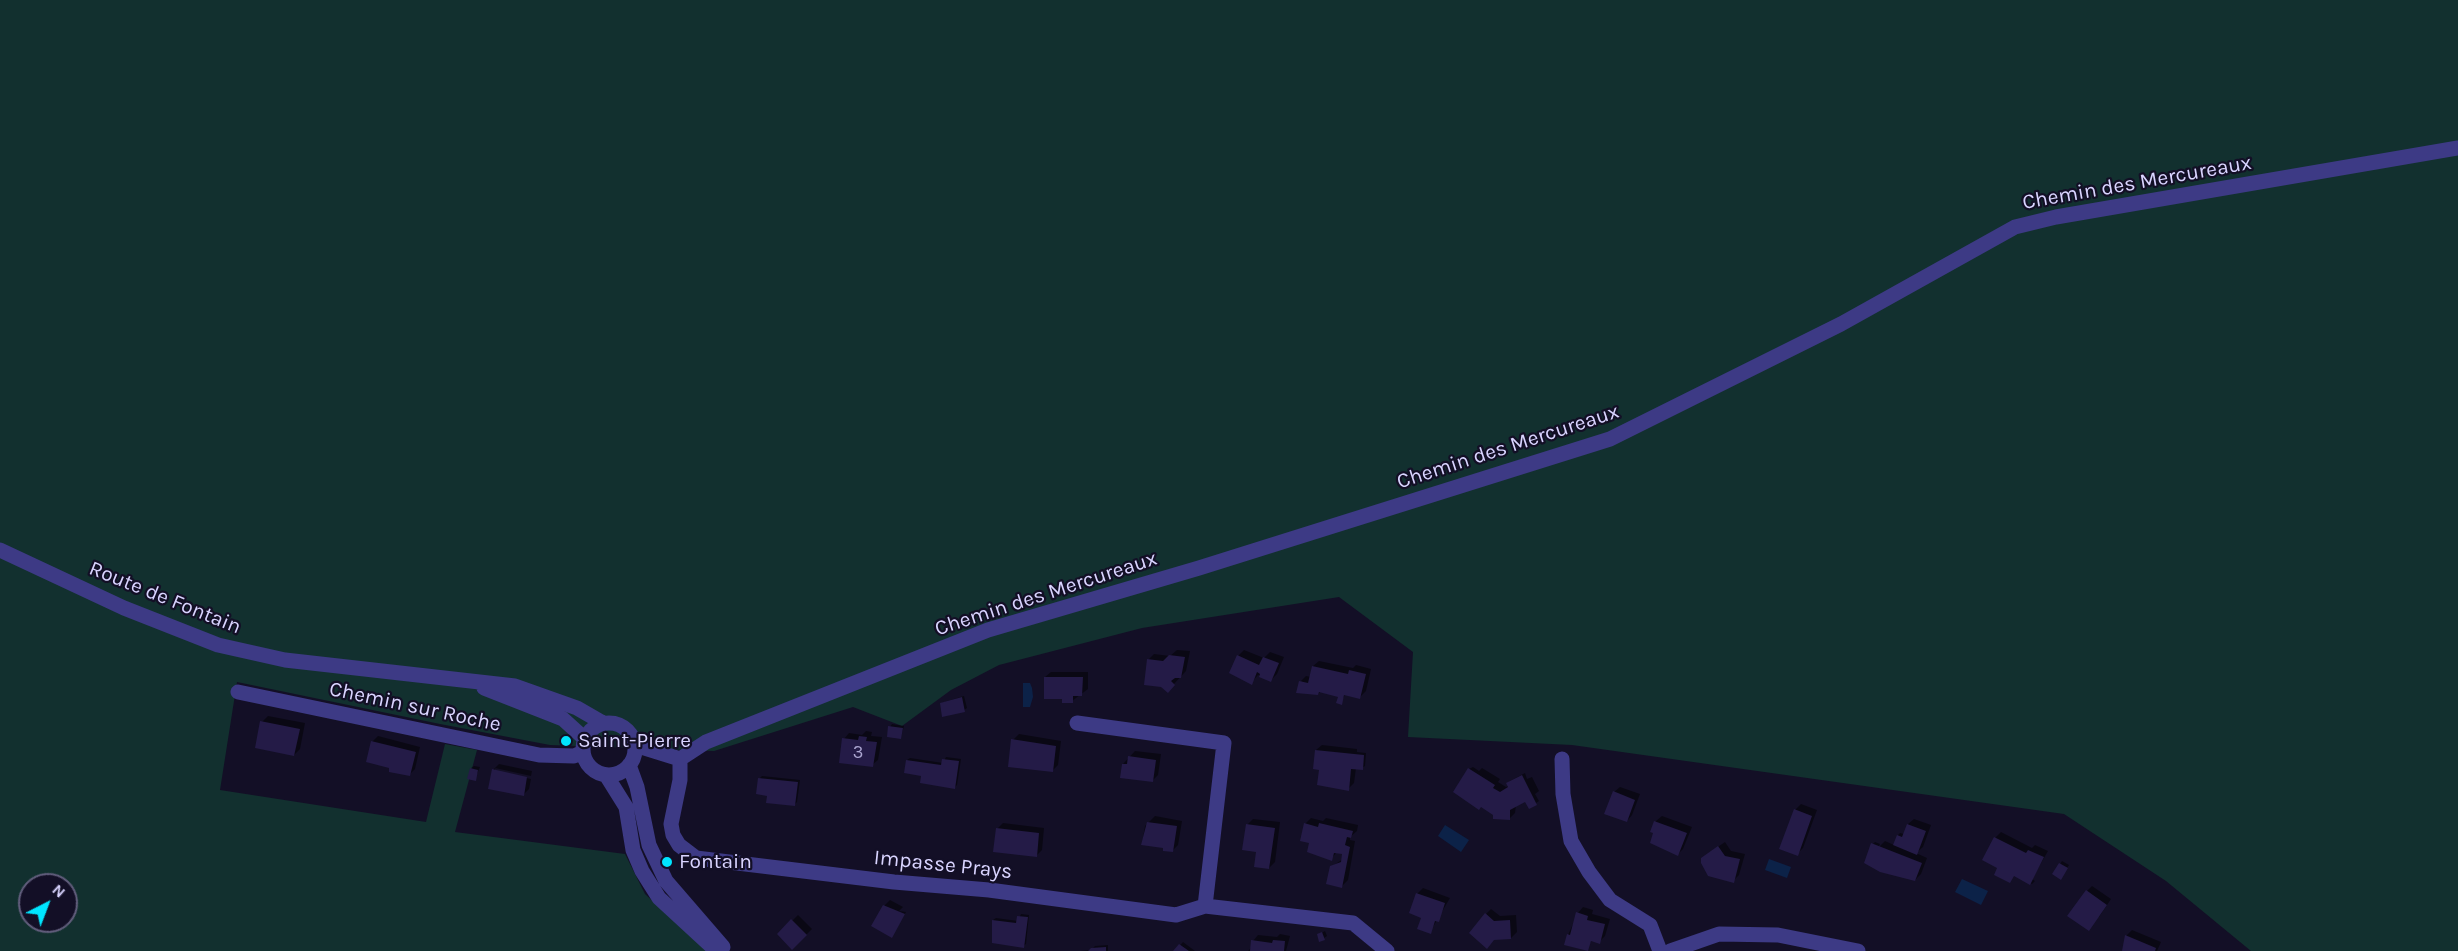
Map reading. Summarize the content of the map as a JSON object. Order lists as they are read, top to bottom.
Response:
{
  "streets": {
    "street": [
      "Chemin des Mercureaux",
      "Route de Fontain",
      "Chemin sur Roche",
      "Impasse Prays"
    ]
  },
  "crossings": [
    ["Chemin des Mercureaux", "Impasse Prays"],
    ["Route de Fontain", "Chemin sur Roche"]
  ],
  "places": ["Saint-Pierre", "Fontain"],
  "house_numbers": ["3"],
  "north": "top right"
}
